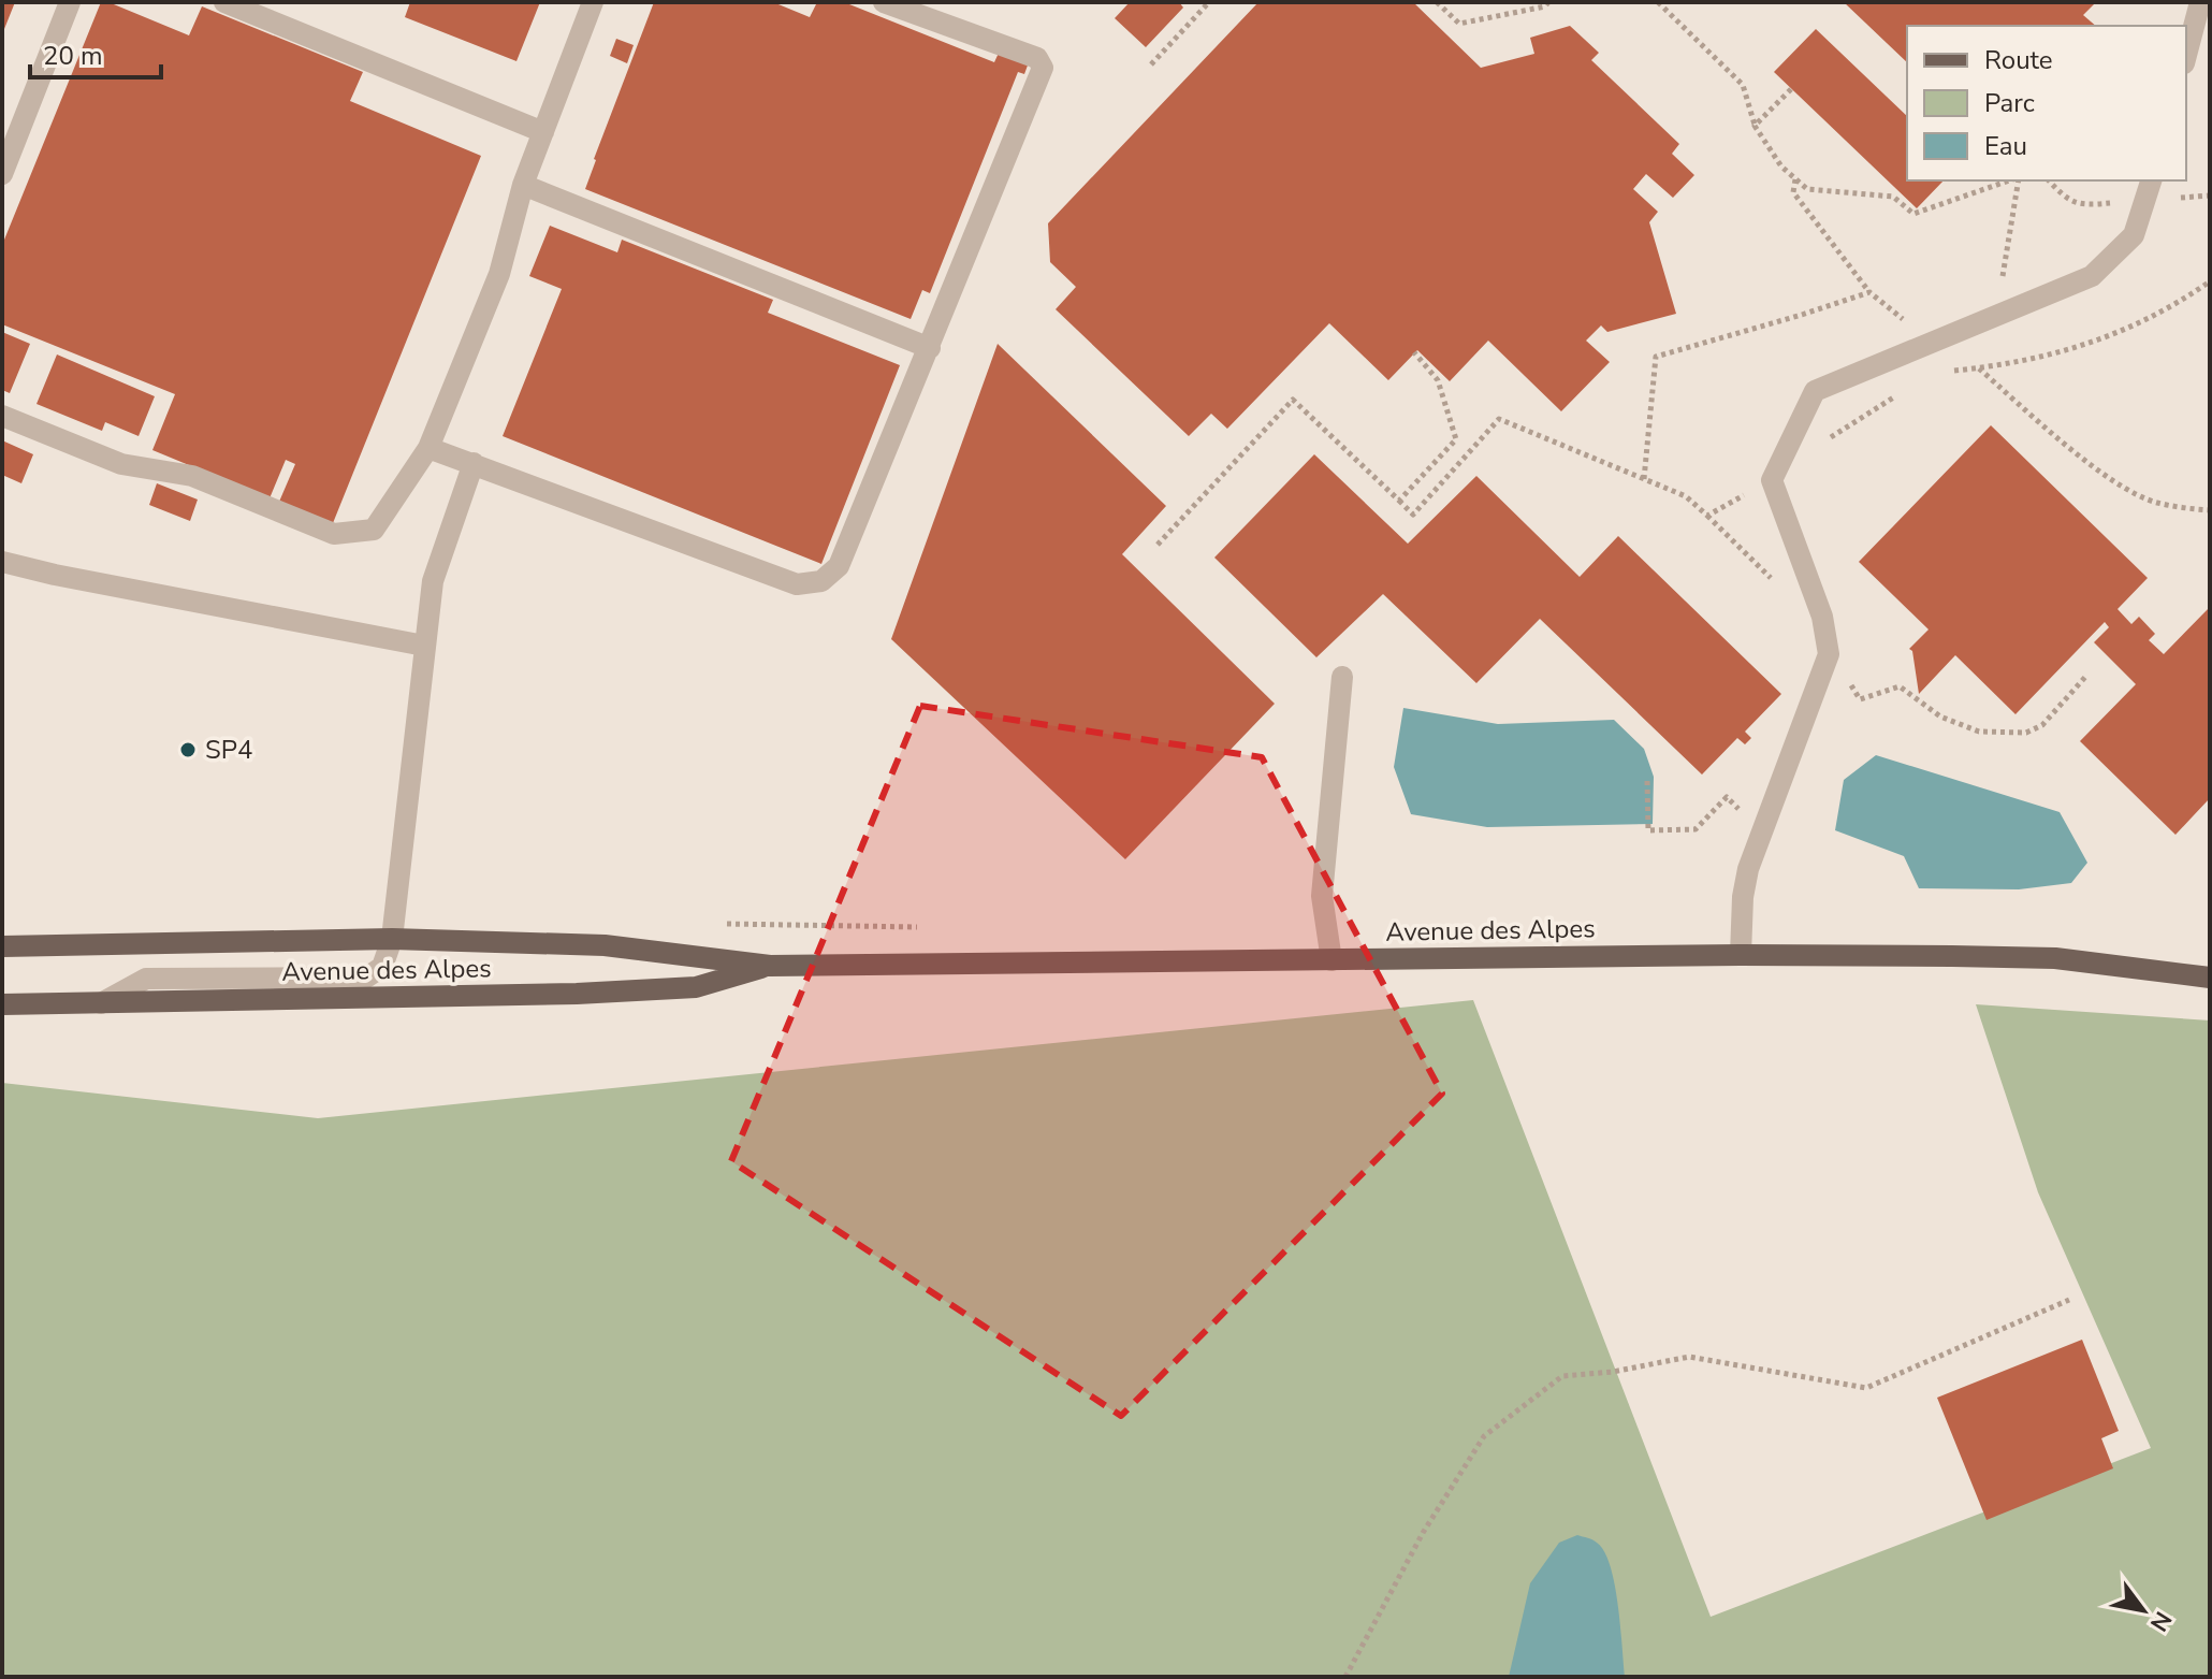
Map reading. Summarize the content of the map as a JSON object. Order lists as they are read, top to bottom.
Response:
{
  "streets": {
    "main road": ["Avenue des Alpes"]
  },
  "places": ["SP4"],
  "legend": ["Route", "Parc", "Eau"],
  "scale_bar": "20 m",
  "north": "bottom right"
}
